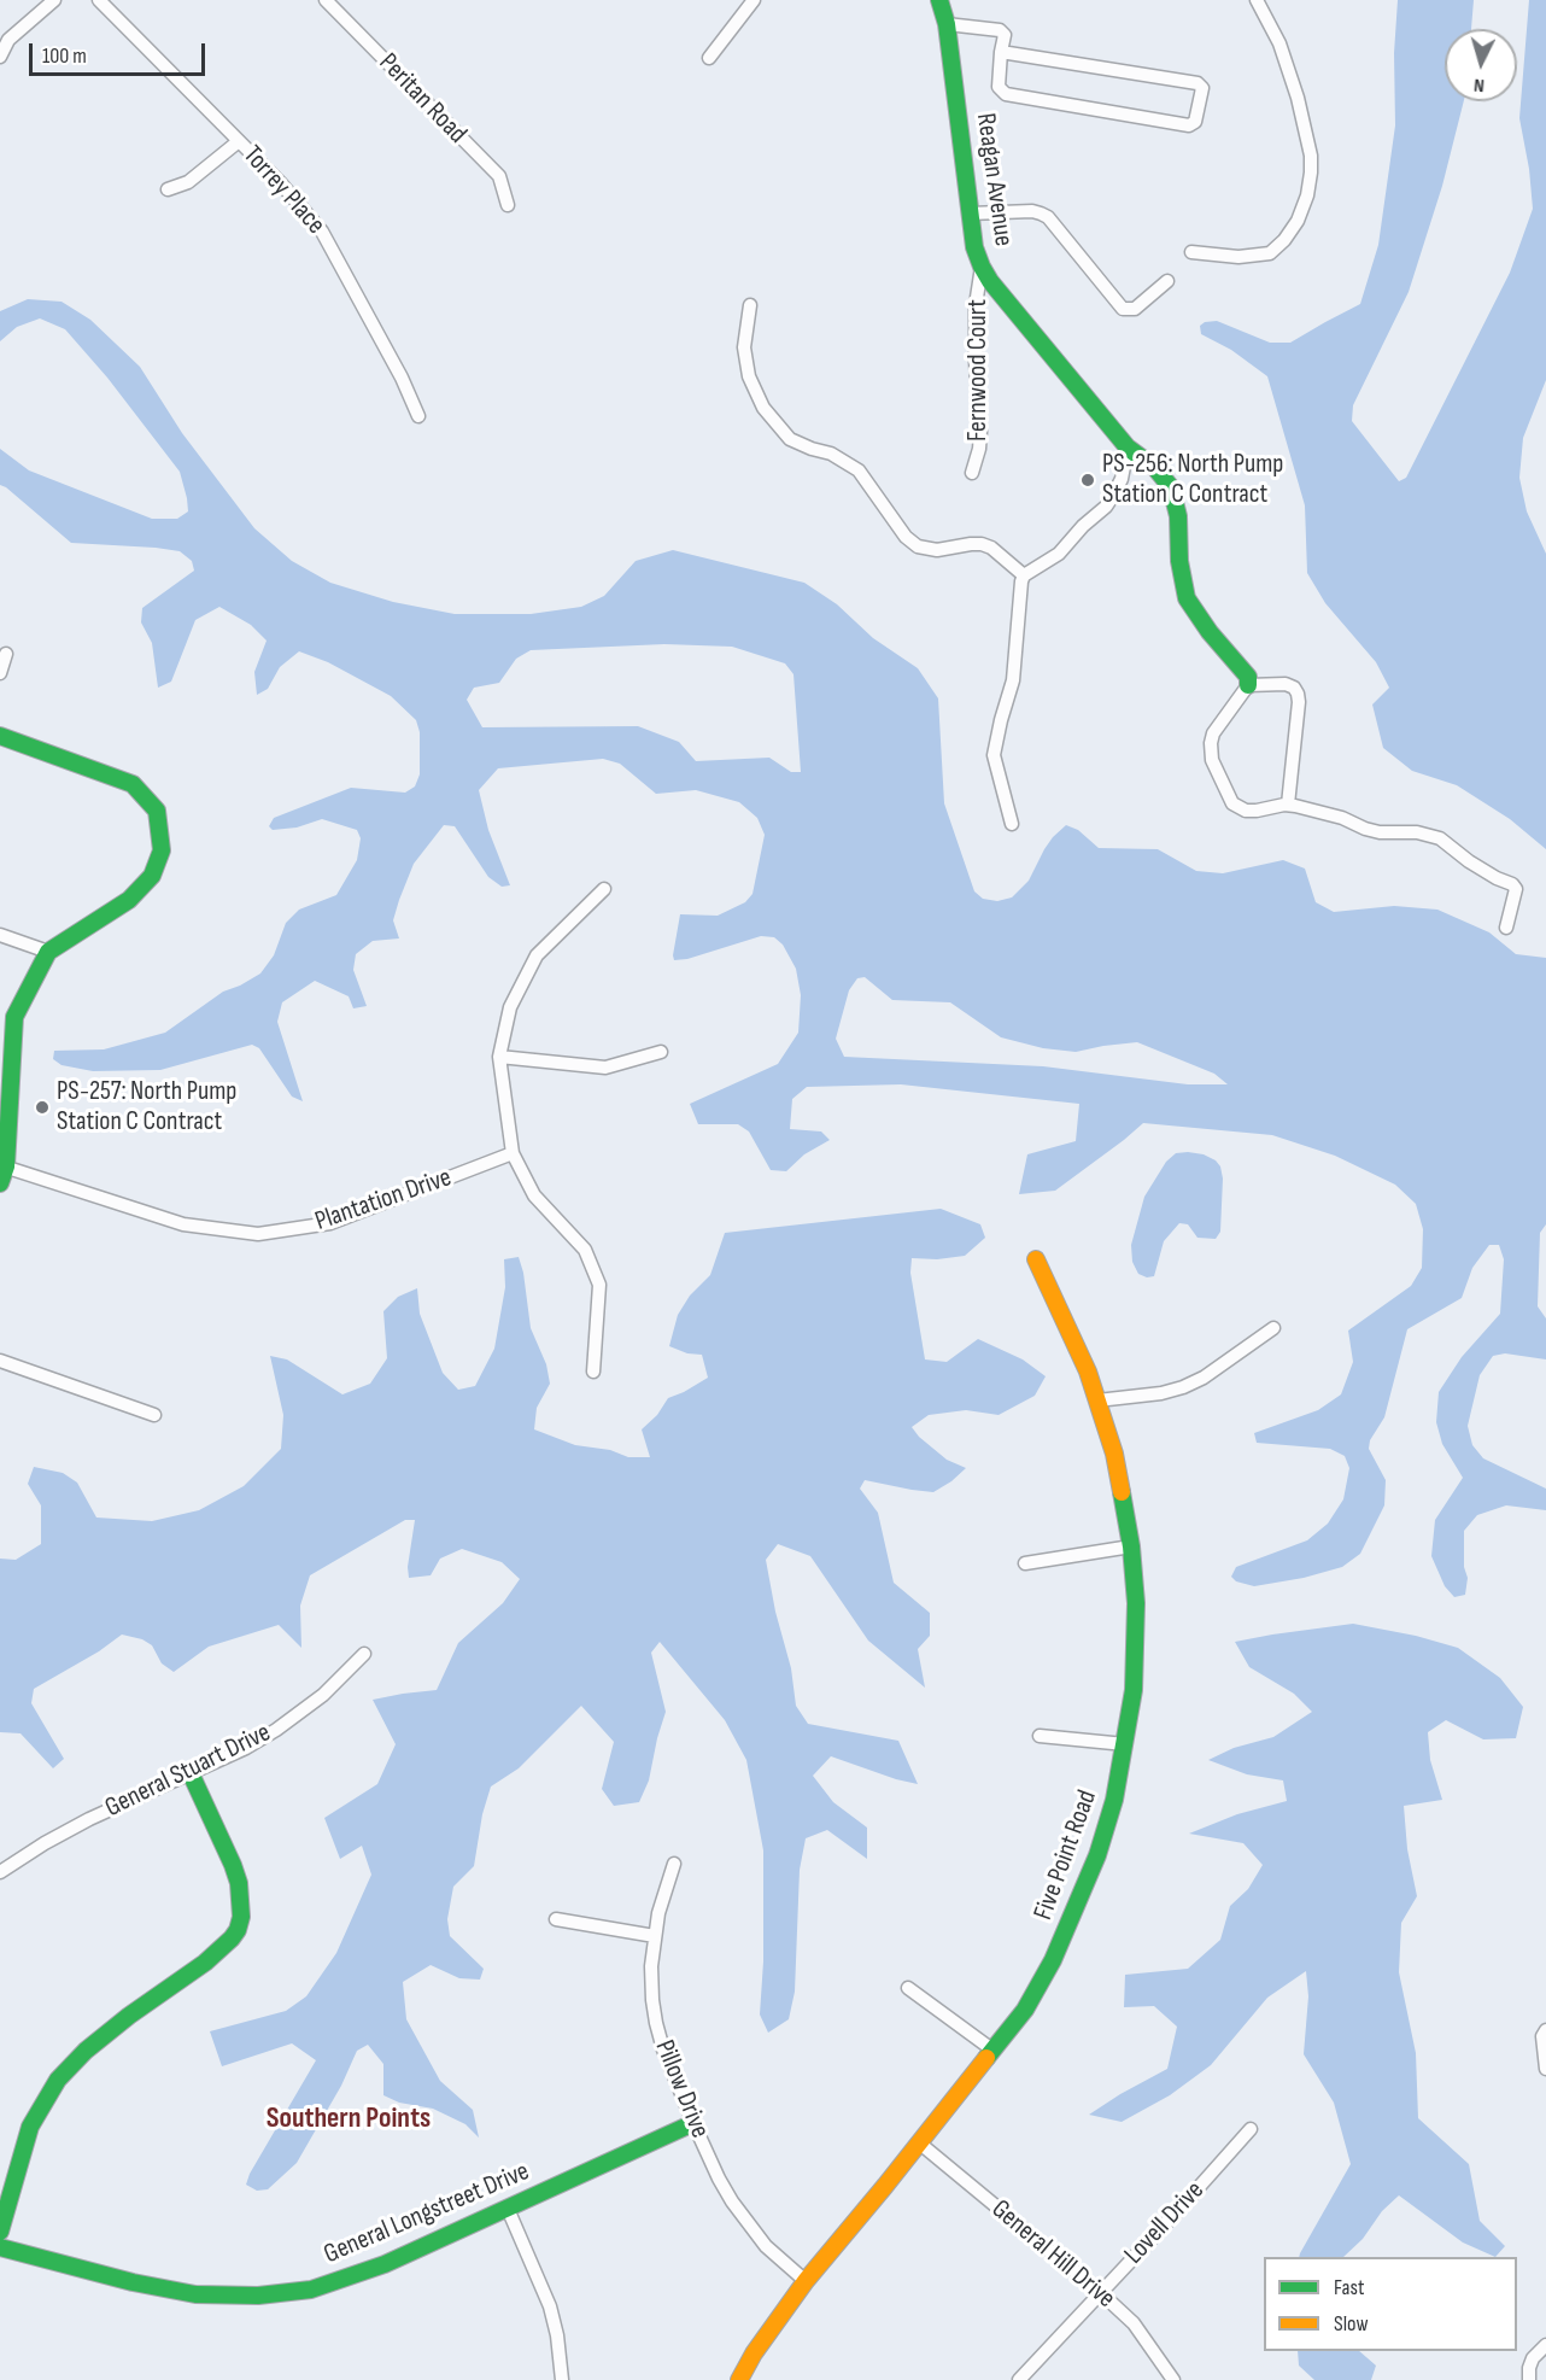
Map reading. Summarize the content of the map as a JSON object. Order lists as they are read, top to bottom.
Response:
{
  "streets": {
    "street": [
      "Peritan Road",
      "Reagan Avenue",
      "Torrey Place",
      "Fernwood Court",
      "Plantation Drive",
      "General Stuart Drive",
      "Five Point Road",
      "Pillow Drive",
      "General Longstreet Drive",
      "Lovell Drive",
      "General Hill Drive"
    ]
  },
  "crossings": [
    ["Reagan Avenue", "Fernwood Court"],
    ["Five Point Road", "Pillow Drive"],
    ["Five Point Road", "General Hill Drive"],
    ["Pillow Drive", "General Longstreet Drive"],
    ["Lovell Drive", "General Hill Drive"]
  ],
  "districts": ["Southern Points"],
  "places": ["PS-256: North Pump Station C Contract", "PS-257: North Pump Station C Contract"],
  "legend": ["Fast", "Slow"],
  "scale_bar": "100 m",
  "north": "bottom"
}
